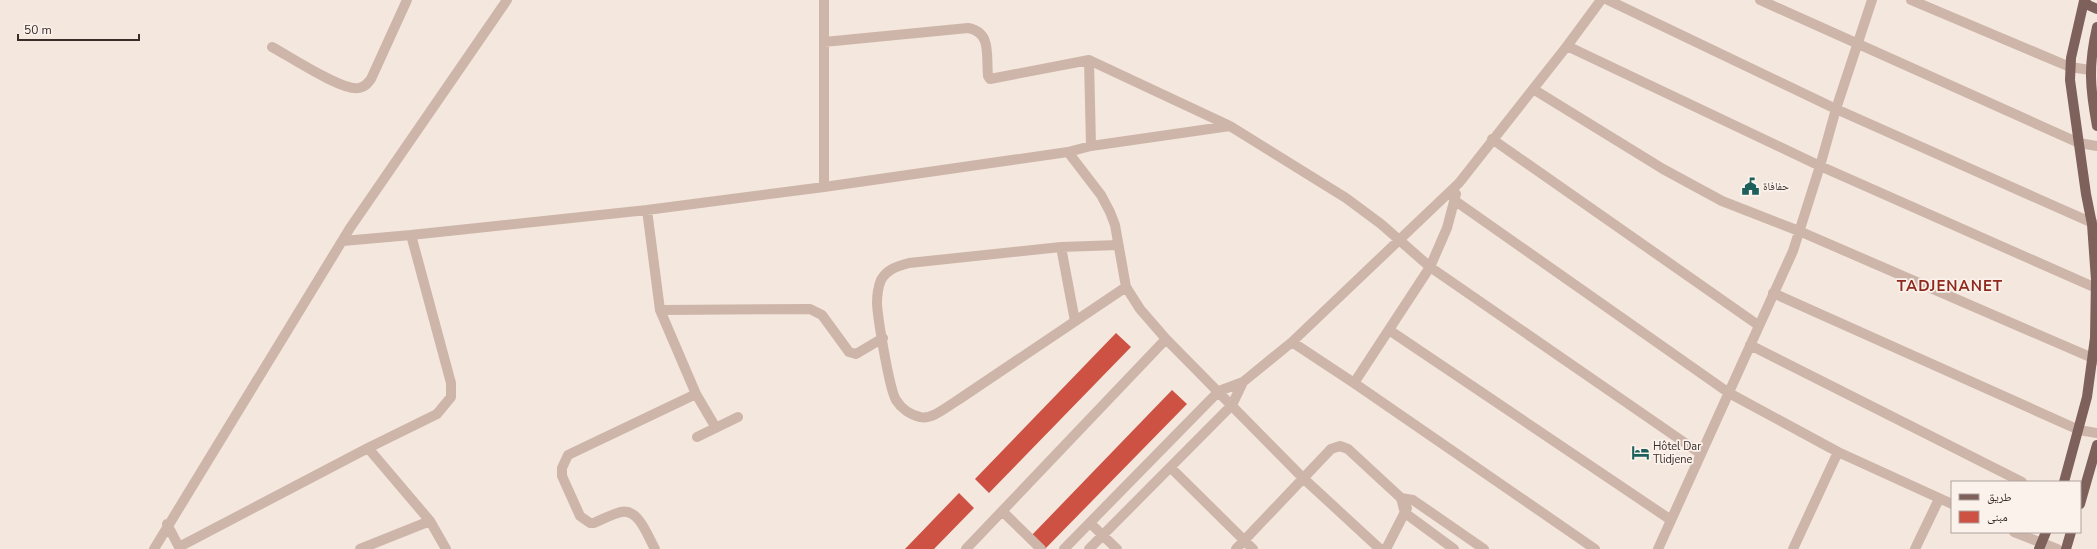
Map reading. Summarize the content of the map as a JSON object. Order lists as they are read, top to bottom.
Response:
{
  "districts": ["TADJENANET"],
  "places": {
    "public building": ["حفافاة"],
    "hotel": ["Hôtel Dar Tlidjene"]
  },
  "legend": ["طريق", "مبنى"],
  "scale_bar": "50 m"
}
